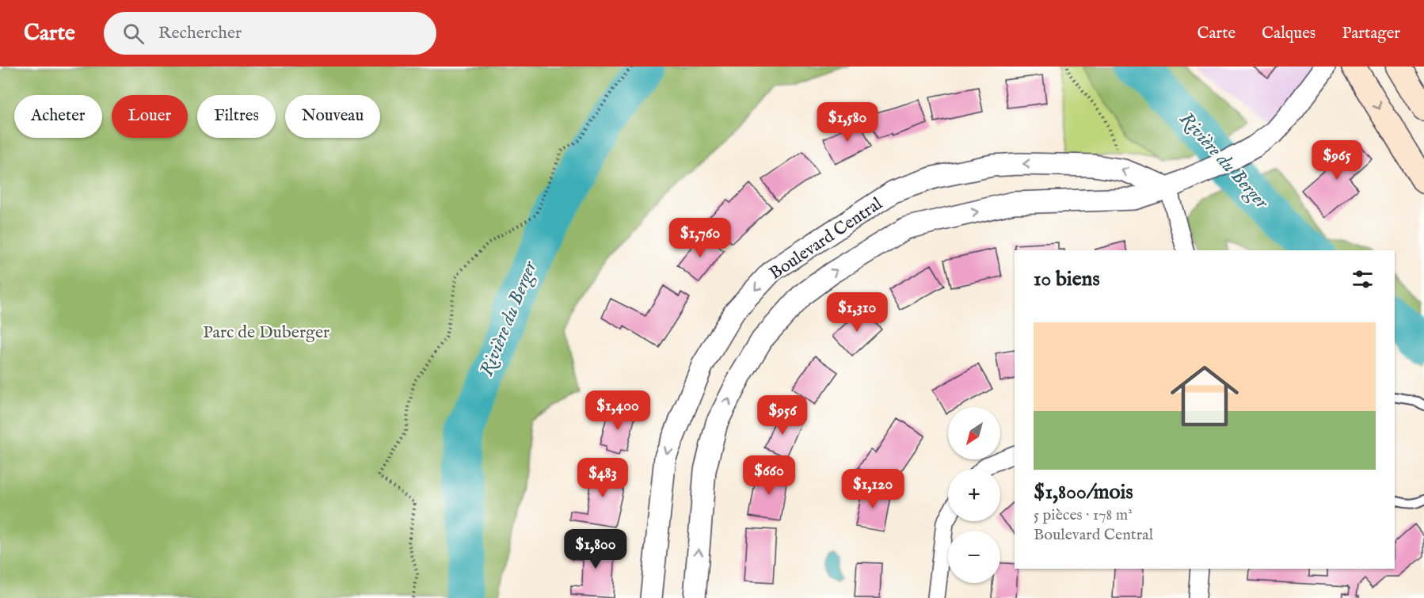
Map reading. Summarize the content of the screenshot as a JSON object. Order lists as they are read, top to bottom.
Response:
{
  "streets": {
    "street": ["Boulevard Central"]
  },
  "water": ["Rivière du Berger"],
  "parks": ["Parc de Duberger"],
  "north": "bottom left",
  "page": {
    "header": "Carte",
    "search": "Rechercher",
    "nav": ["Carte", "Calques", "Partager"],
    "chip": [
      "Acheter",
      "Louer",
      "Filtres",
      "Nouveau"
    ],
    "price": [
      "$1,580",
      "$965",
      "$1,760",
      "$1,310",
      "$1,400",
      "$956",
      "$660",
      "$483",
      "$1,120",
      "$1,800"
    ],
    "heading": "10 biens",
    "list": [
      {
        "name": "$1,800/mois",
        "note": "5 pièces · 178 m² · Boulevard Central"
      }
    ],
    "map_buttons": ["+", "−"]
  }
}
